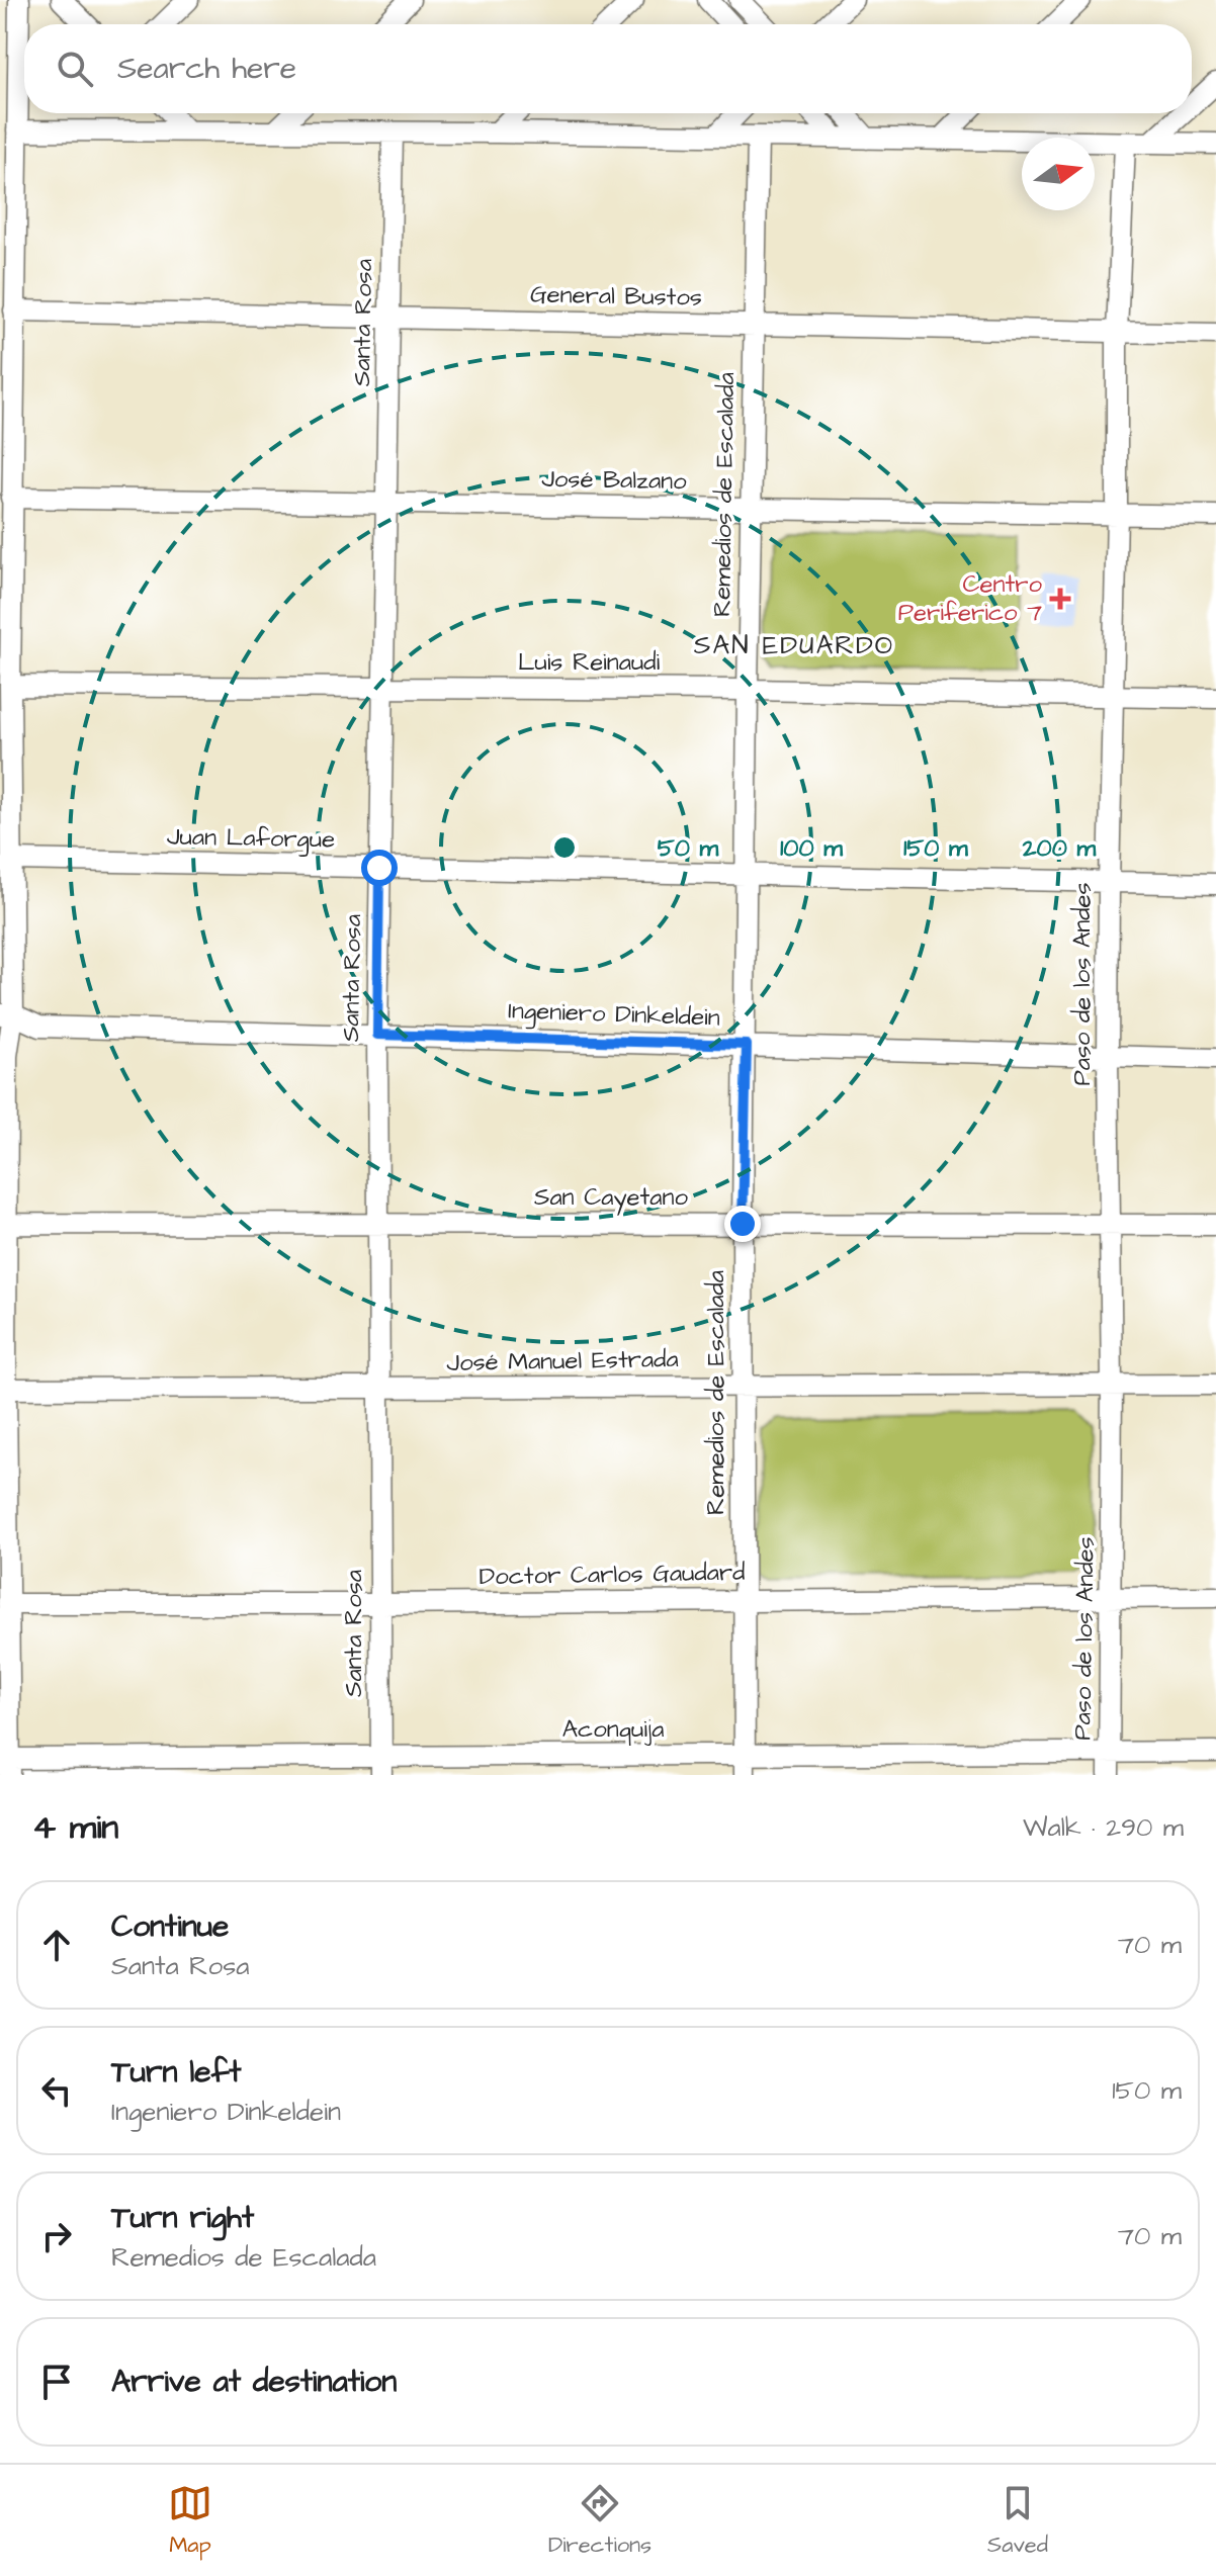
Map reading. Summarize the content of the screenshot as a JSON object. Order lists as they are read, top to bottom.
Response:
{
  "streets": {
    "street": [
      "General Bustos",
      "Santa Rosa",
      "José Balzano",
      "Remedios de Escalada",
      "Luis Reinaudi",
      "Juan Laforgue",
      "Paso de los Andes",
      "Ingeniero Dinkeldein",
      "San Cayetano",
      "José Manuel Estrada",
      "Doctor Carlos Gaudard",
      "Aconquija"
    ]
  },
  "crossings": [
    ["General Bustos", "Santa Rosa"],
    ["General Bustos", "Remedios de Escalada"],
    ["General Bustos", "Paso de los Andes"],
    ["Santa Rosa", "José Balzano"],
    ["Santa Rosa", "Luis Reinaudi"],
    ["Santa Rosa", "Juan Laforgue"],
    ["Santa Rosa", "Ingeniero Dinkeldein"],
    ["Santa Rosa", "San Cayetano"],
    ["Santa Rosa", "José Manuel Estrada"],
    ["Santa Rosa", "Doctor Carlos Gaudard"],
    ["Santa Rosa", "Aconquija"],
    ["José Balzano", "Remedios de Escalada"],
    ["José Balzano", "Paso de los Andes"],
    ["Remedios de Escalada", "Luis Reinaudi"],
    ["Remedios de Escalada", "Juan Laforgue"],
    ["Remedios de Escalada", "Ingeniero Dinkeldein"],
    ["Remedios de Escalada", "San Cayetano"],
    ["Remedios de Escalada", "José Manuel Estrada"],
    ["Remedios de Escalada", "Doctor Carlos Gaudard"],
    ["Remedios de Escalada", "Aconquija"],
    ["Luis Reinaudi", "Paso de los Andes"],
    ["Juan Laforgue", "Paso de los Andes"],
    ["Paso de los Andes", "Ingeniero Dinkeldein"],
    ["Paso de los Andes", "San Cayetano"],
    ["Paso de los Andes", "José Manuel Estrada"],
    ["Paso de los Andes", "Doctor Carlos Gaudard"],
    ["Paso de los Andes", "Aconquija"]
  ],
  "districts": ["SAN EDUARDO"],
  "places": {
    "health": ["Centro Periferico 7"]
  },
  "north": "right",
  "page": {
    "search": "Search here",
    "heading": ["4 min", "Walk · 290 m"],
    "list": [
      ["Continue", "Santa Rosa", "70 m"],
      ["Turn left", "Ingeniero Dinkeldein", "150 m"],
      ["Turn right", "Remedios de Escalada", "70 m"],
      "Arrive at destination"
    ],
    "nav": ["Map", "Directions", "Saved"]
  },
  "rings": [
    "50 m",
    "100 m",
    "150 m",
    "200 m"
  ]
}
